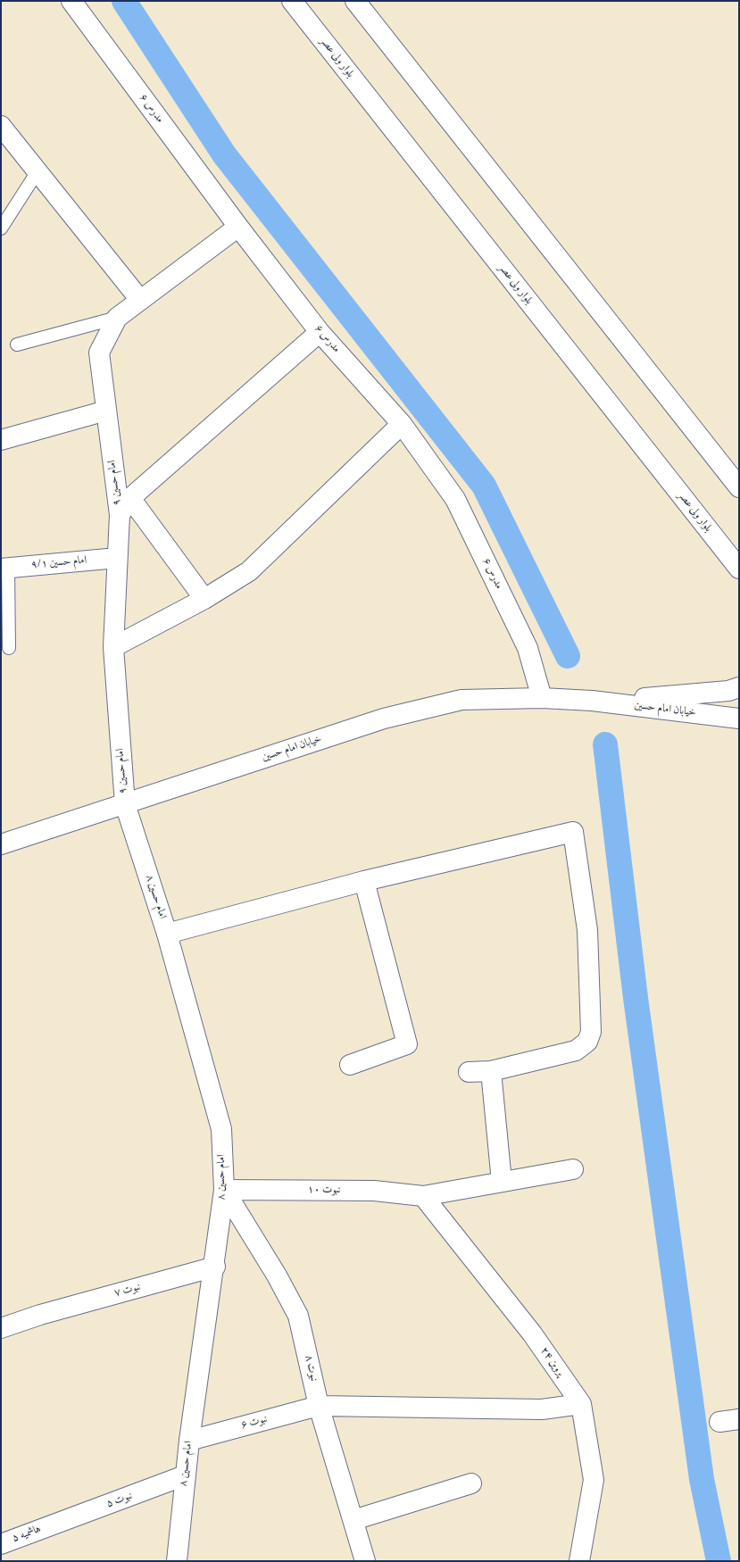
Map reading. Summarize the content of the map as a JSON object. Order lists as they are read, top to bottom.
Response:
{
  "streets": {
    "street": [
      "بلوار ولی عصر",
      "مدرس ۶",
      "امام حسین ۹",
      "امام حسین ۹/۱",
      "خیابان امام حسین",
      "امام حسین ۸",
      "نبوت ۱۰",
      "نبوت ۷",
      "پروین ۲۴",
      "نبوت ۸",
      "نبوت ۶",
      "نبوت ۵",
      "هاشمیه ۵"
    ]
  },
  "crossings": [
    ["مدرس ۶", "امام حسین ۹"],
    ["مدرس ۶", "خیابان امام حسین"],
    ["امام حسین ۹", "امام حسین ۹/۱"],
    ["امام حسین ۹", "خیابان امام حسین"],
    ["امام حسین ۹", "امام حسین ۸"],
    ["خیابان امام حسین", "امام حسین ۸"],
    ["امام حسین ۸", "نبوت ۱۰"],
    ["امام حسین ۸", "نبوت ۷"],
    ["امام حسین ۸", "نبوت ۸"],
    ["امام حسین ۸", "نبوت ۶"],
    ["امام حسین ۸", "نبوت ۵"],
    ["نبوت ۱۰", "پروین ۲۴"],
    ["نبوت ۱۰", "نبوت ۸"],
    ["پروین ۲۴", "نبوت ۶"],
    ["نبوت ۸", "نبوت ۶"],
    ["نبوت ۵", "هاشمیه ۵"]
  ]
}
